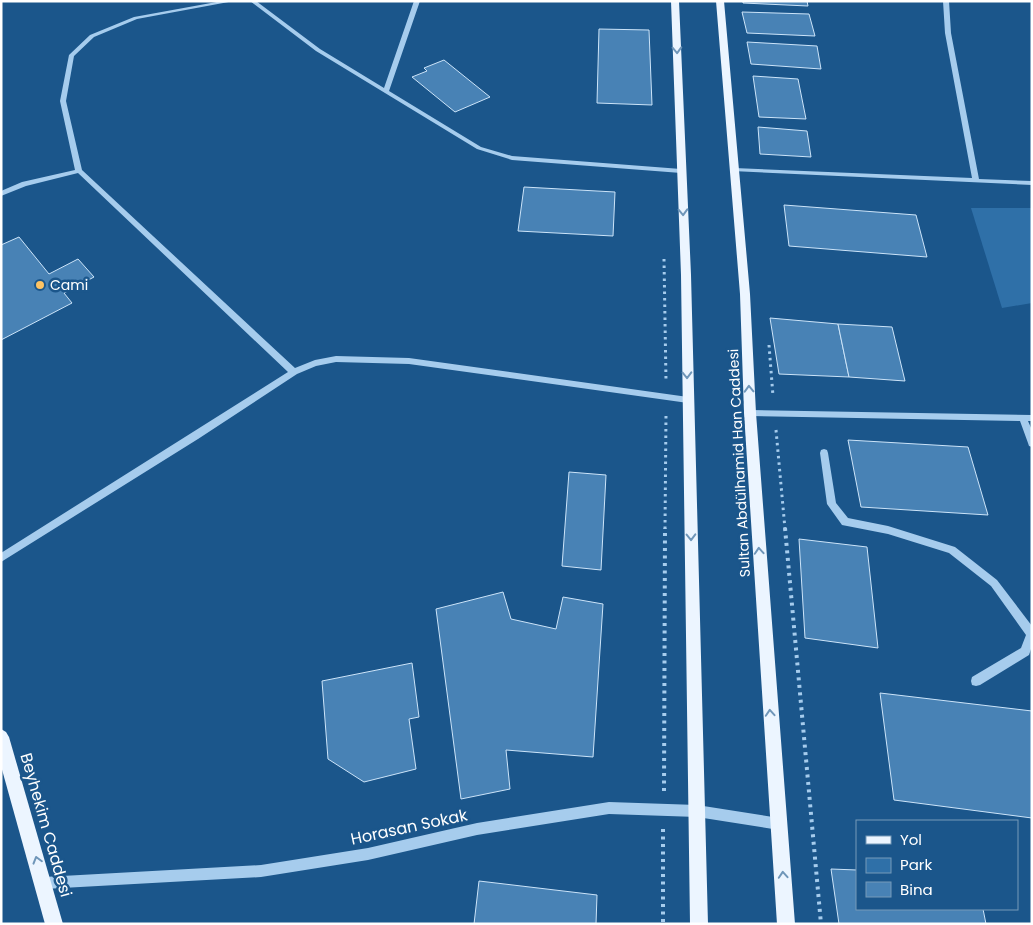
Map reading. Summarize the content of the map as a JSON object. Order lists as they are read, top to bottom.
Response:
{
  "streets": {
    "main road": ["Sultan Abdülhamid Han Caddesi", "Beyhekim Caddesi"],
    "street": ["Horasan Sokak"]
  },
  "crossings": [
    ["Sultan Abdülhamid Han Caddesi", "Horasan Sokak"],
    ["Beyhekim Caddesi", "Horasan Sokak"]
  ],
  "one_way": ["Beyhekim Caddesi"],
  "places": ["Cami"],
  "legend": ["Yol", "Park", "Bina"]
}
